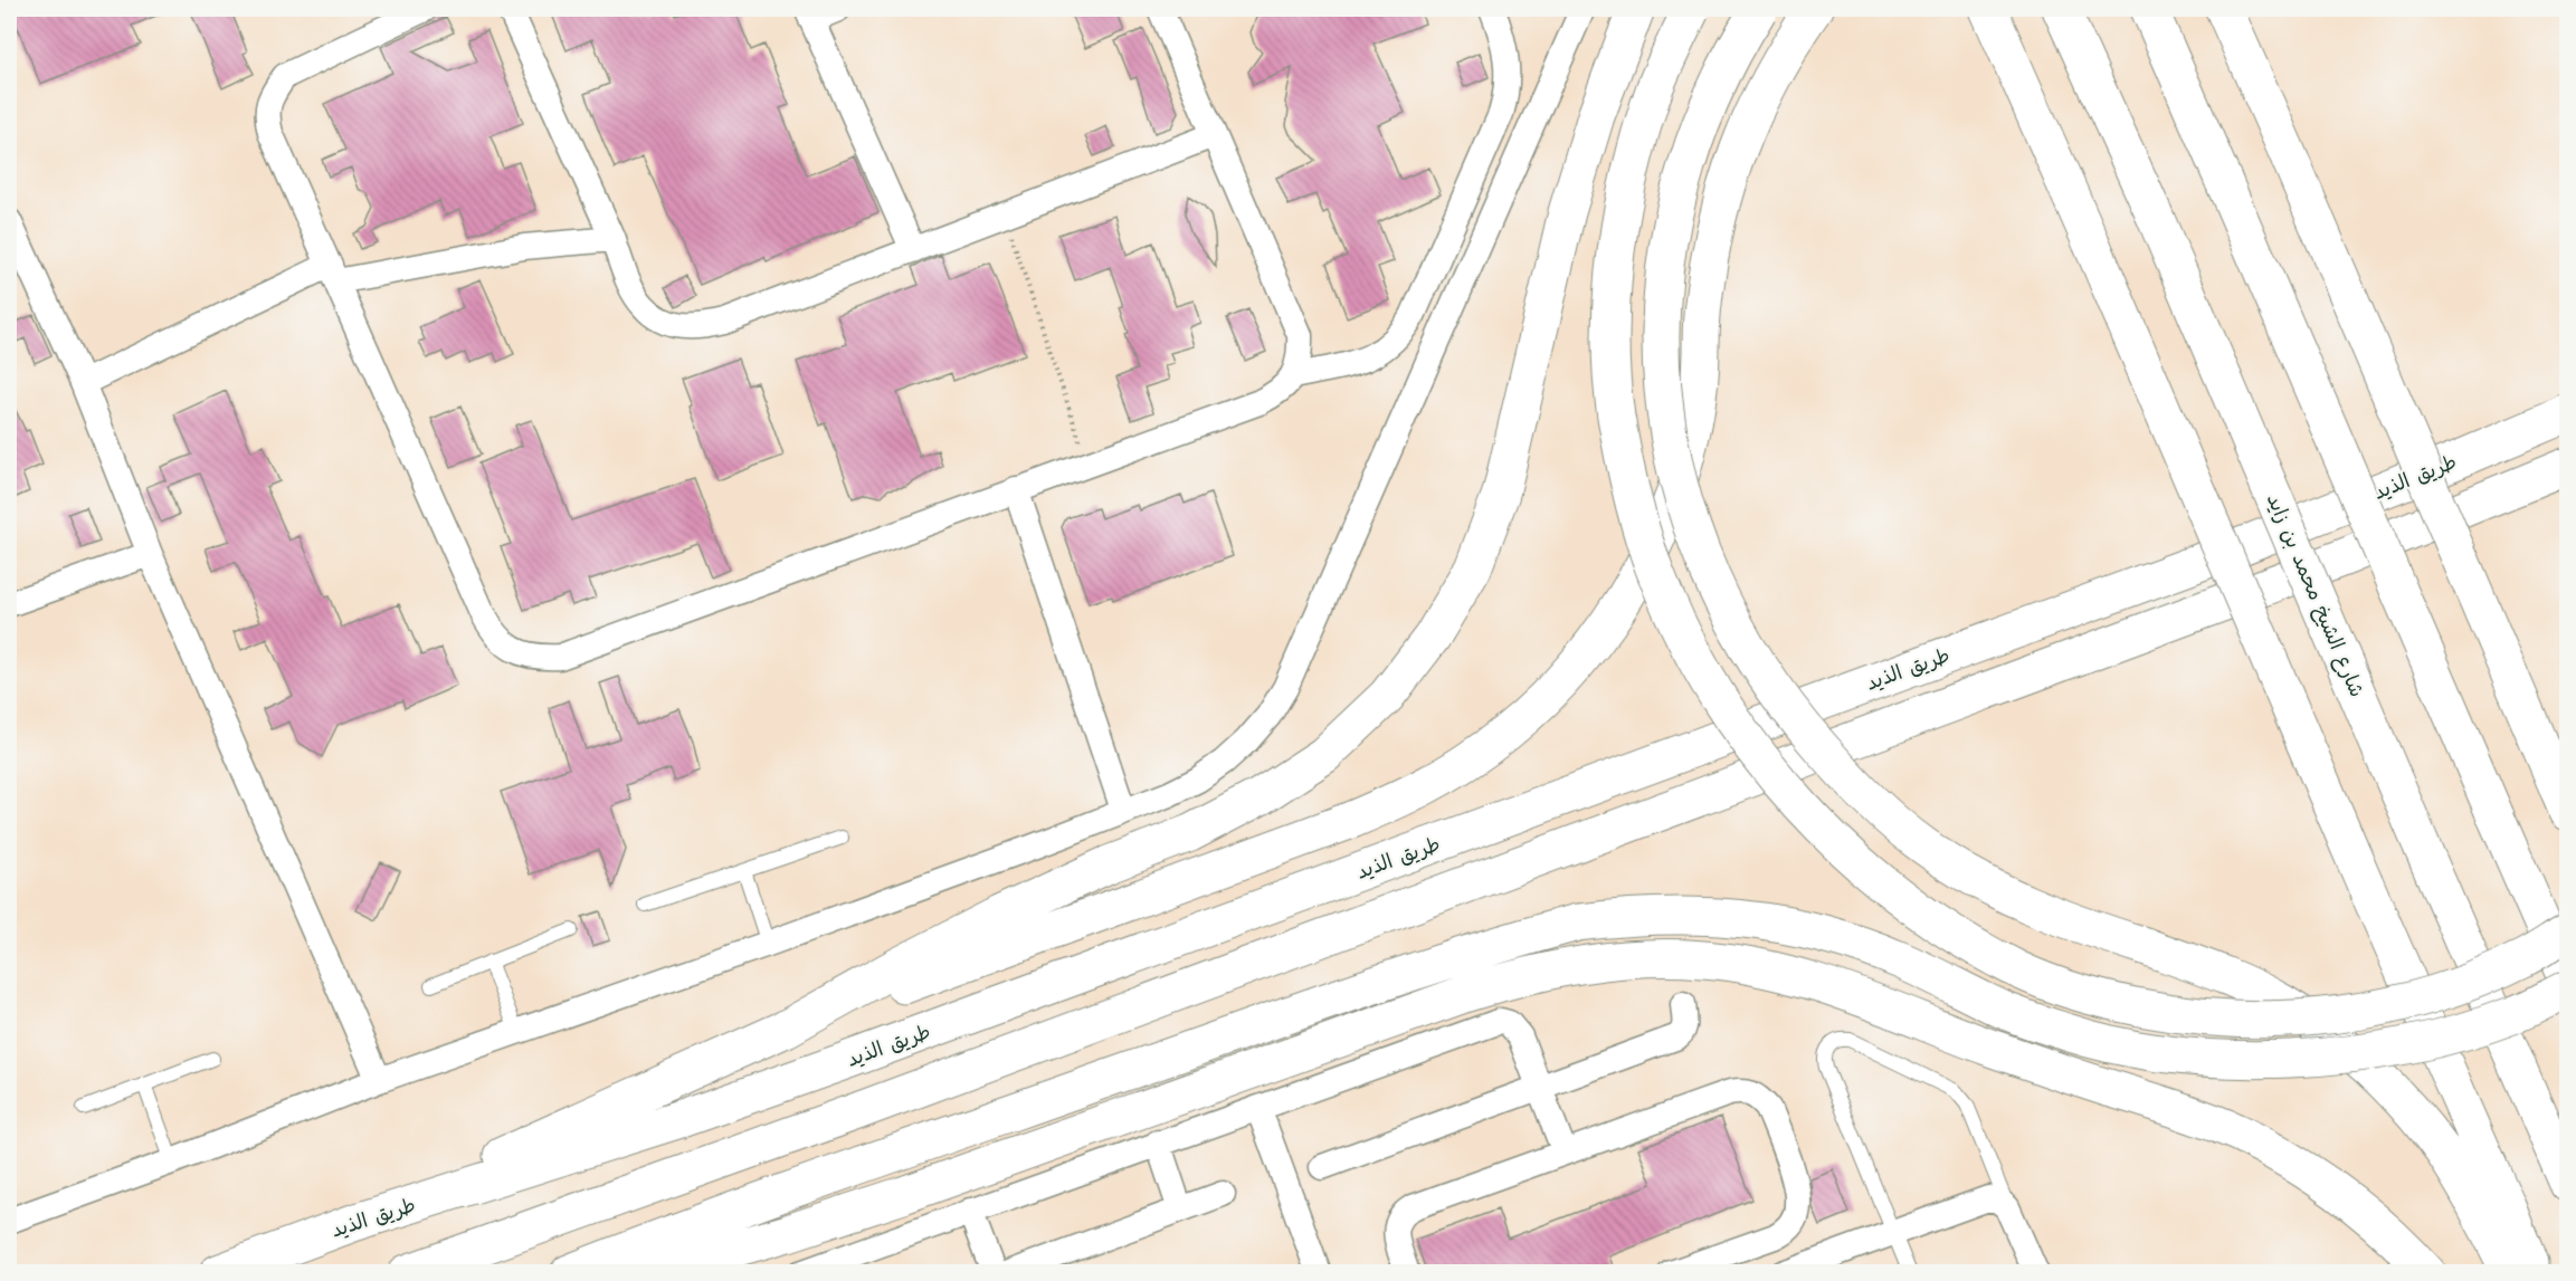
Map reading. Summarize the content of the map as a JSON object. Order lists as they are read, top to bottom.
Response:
{
  "streets": {
    "highway": ["طريق الذيد", "شارع الشيخ محمد بن زايد"]
  }
}
